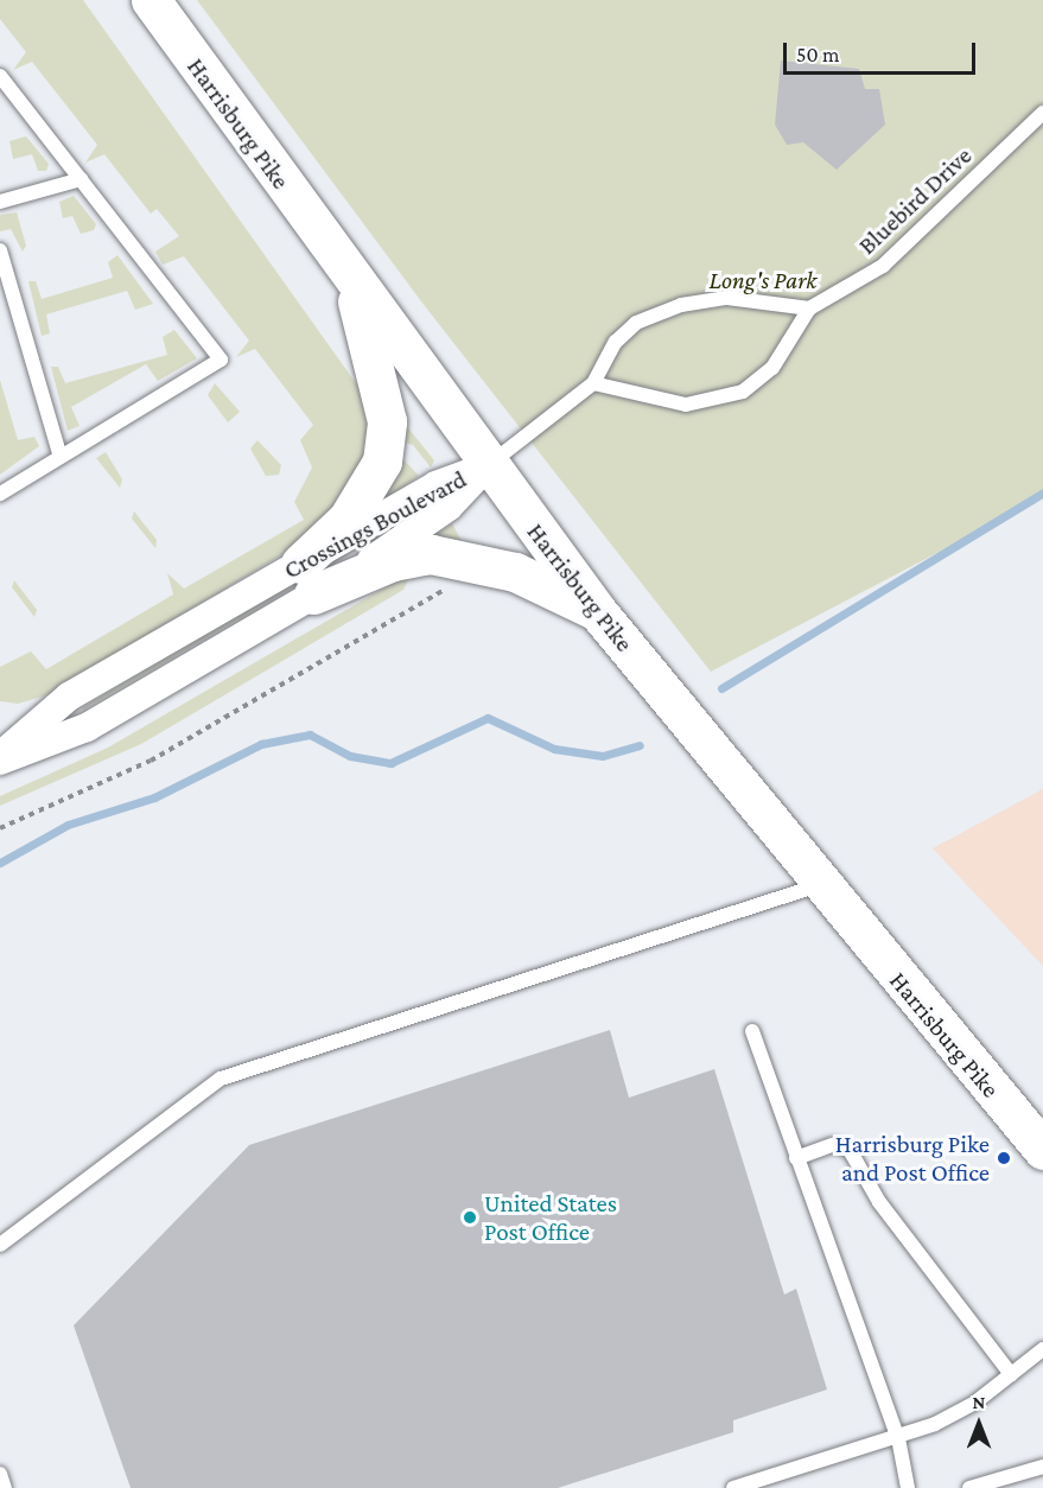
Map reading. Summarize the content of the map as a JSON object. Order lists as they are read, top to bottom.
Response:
{
  "streets": {
    "main road": ["Harrisburg Pike"],
    "street": ["Crossings Boulevard"],
    "lane": ["Bluebird Drive"]
  },
  "crossings": [
    ["Harrisburg Pike", "Crossings Boulevard"]
  ],
  "parks": ["Long's Park"],
  "places": ["Harrisburg Pike and Post Office", "United States Post Office"],
  "scale_bar": "50 m",
  "north": "top"
}
